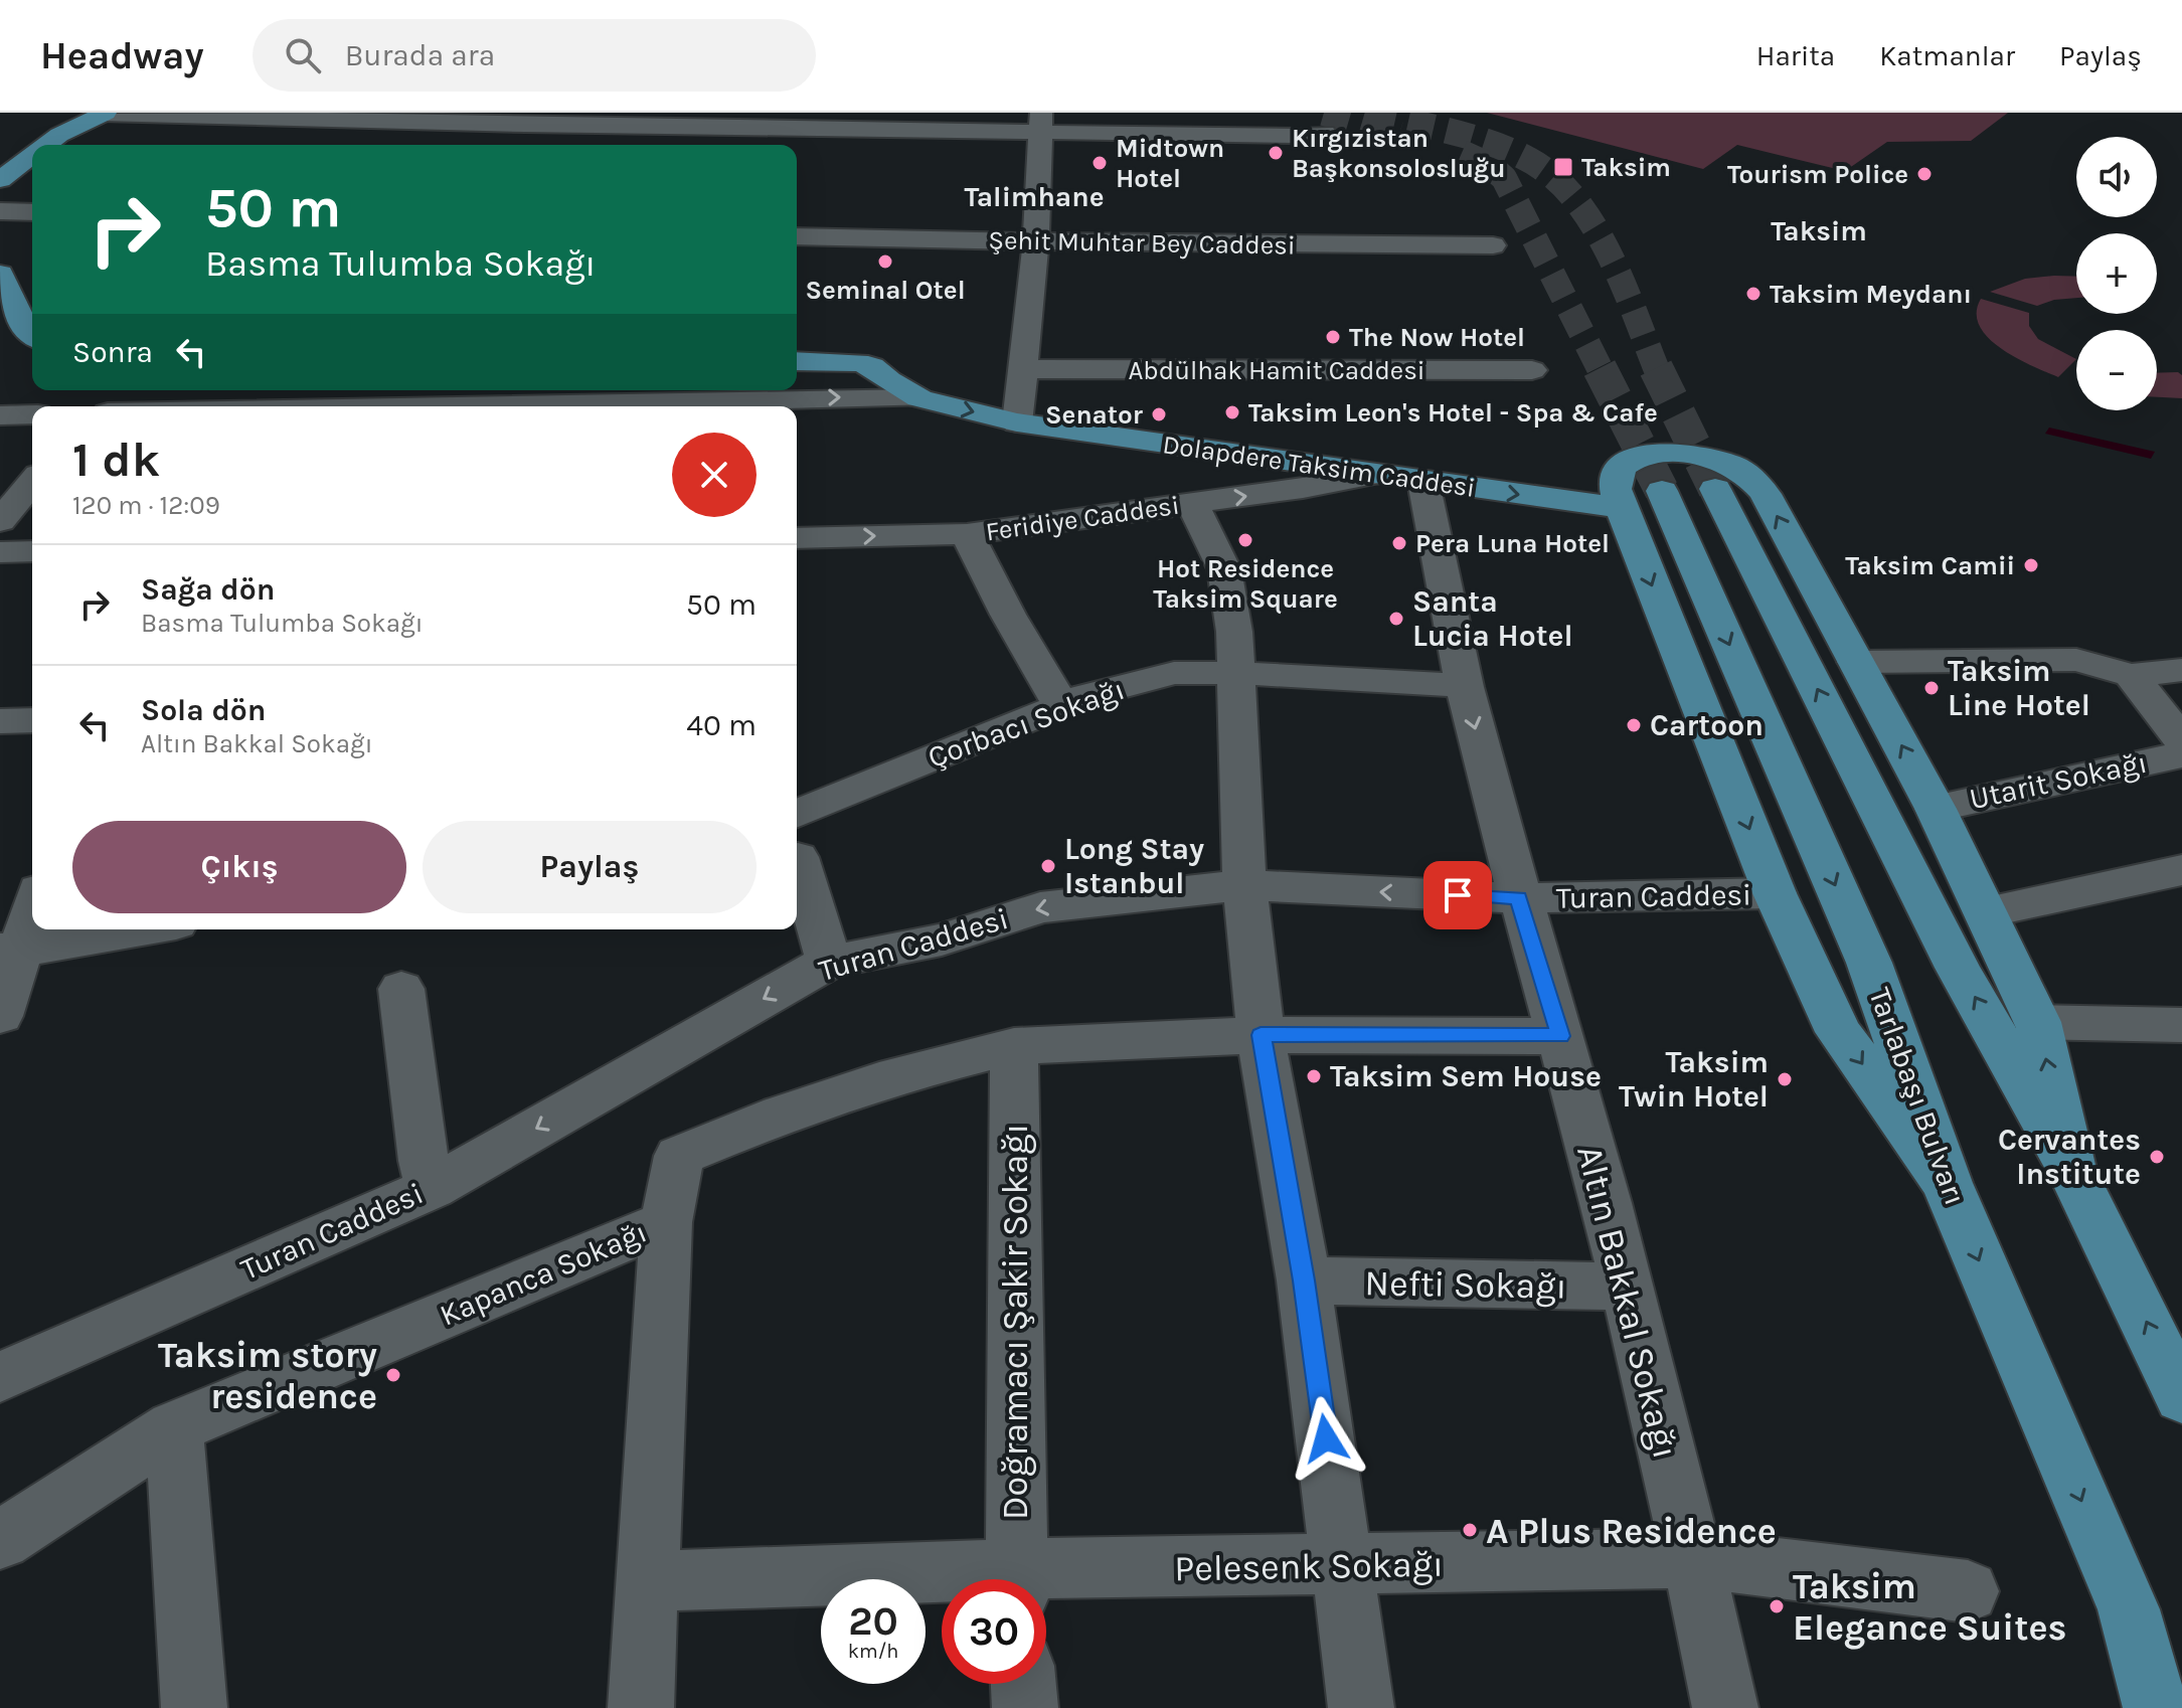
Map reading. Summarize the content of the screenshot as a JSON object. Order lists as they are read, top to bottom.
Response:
{
  "streets": {
    "main road": ["Dolapdere Taksim Caddesi", "Tarlabaşı Bulvarı"],
    "street": [
      "Şehit Muhtar Bey Caddesi",
      "Abdülhak Hamit Caddesi",
      "Feridiye Caddesi",
      "Çorbacı Sokağı",
      "Utarit Sokağı",
      "Turan Caddesi",
      "Kapanca Sokağı",
      "Nefti Sokağı",
      "Altın Bakkal Sokağı",
      "Doğramacı Şakir Sokağı",
      "Pelesenk Sokağı"
    ]
  },
  "crossings": [
    ["Dolapdere Taksim Caddesi", "Feridiye Caddesi"],
    ["Dolapdere Taksim Caddesi", "Altın Bakkal Sokağı"],
    ["Çorbacı Sokağı", "Altın Bakkal Sokağı"],
    ["Turan Caddesi", "Altın Bakkal Sokağı"],
    ["Kapanca Sokağı", "Altın Bakkal Sokağı"],
    ["Kapanca Sokağı", "Doğramacı Şakir Sokağı"],
    ["Nefti Sokağı", "Altın Bakkal Sokağı"],
    ["Altın Bakkal Sokağı", "Pelesenk Sokağı"]
  ],
  "one_way": ["Turan Caddesi"],
  "districts": ["Talimhane", "Taksim"],
  "places": {
    "other": [
      "Kırgızistan Başkonsolosluğu",
      "Midtown Hotel",
      "Tourism Police",
      "Seminal Otel",
      "Taksim Meydanı",
      "The Now Hotel",
      "Taksim Leon's Hotel - Spa & Cafe",
      "Senator",
      "Hot Residence Taksim Square",
      "Pera Luna Hotel",
      "Taksim Camii",
      "Santa Lucia Hotel",
      "Taksim Line Hotel",
      "Cartoon",
      "Long Stay Istanbul",
      "Taksim Sem House",
      "Taksim Twin Hotel",
      "Cervantes Institute",
      "Taksim story residence",
      "A Plus Residence",
      "Taksim Elegance Suites"
    ],
    "transit": ["Taksim"]
  },
  "page": {
    "header": "Headway",
    "search": "Burada ara",
    "nav": ["Harita", "Katmanlar", "Paylaş"],
    "map_buttons": ["+", "−"],
    "turn": ["50 m", "Basma Tulumba Sokağı"],
    "then": "Sonra",
    "heading": ["1 dk", "120 m · 12:09"],
    "list": [
      {
        "name": "Sağa dön",
        "note": "Basma Tulumba Sokağı",
        "value": "50 m"
      },
      {
        "name": "Sola dön",
        "note": "Altın Bakkal Sokağı",
        "value": "40 m"
      }
    ],
    "buttons": ["Çıkış", "Paylaş"],
    "speed": "20 km/h",
    "limit": "30"
  }
}
